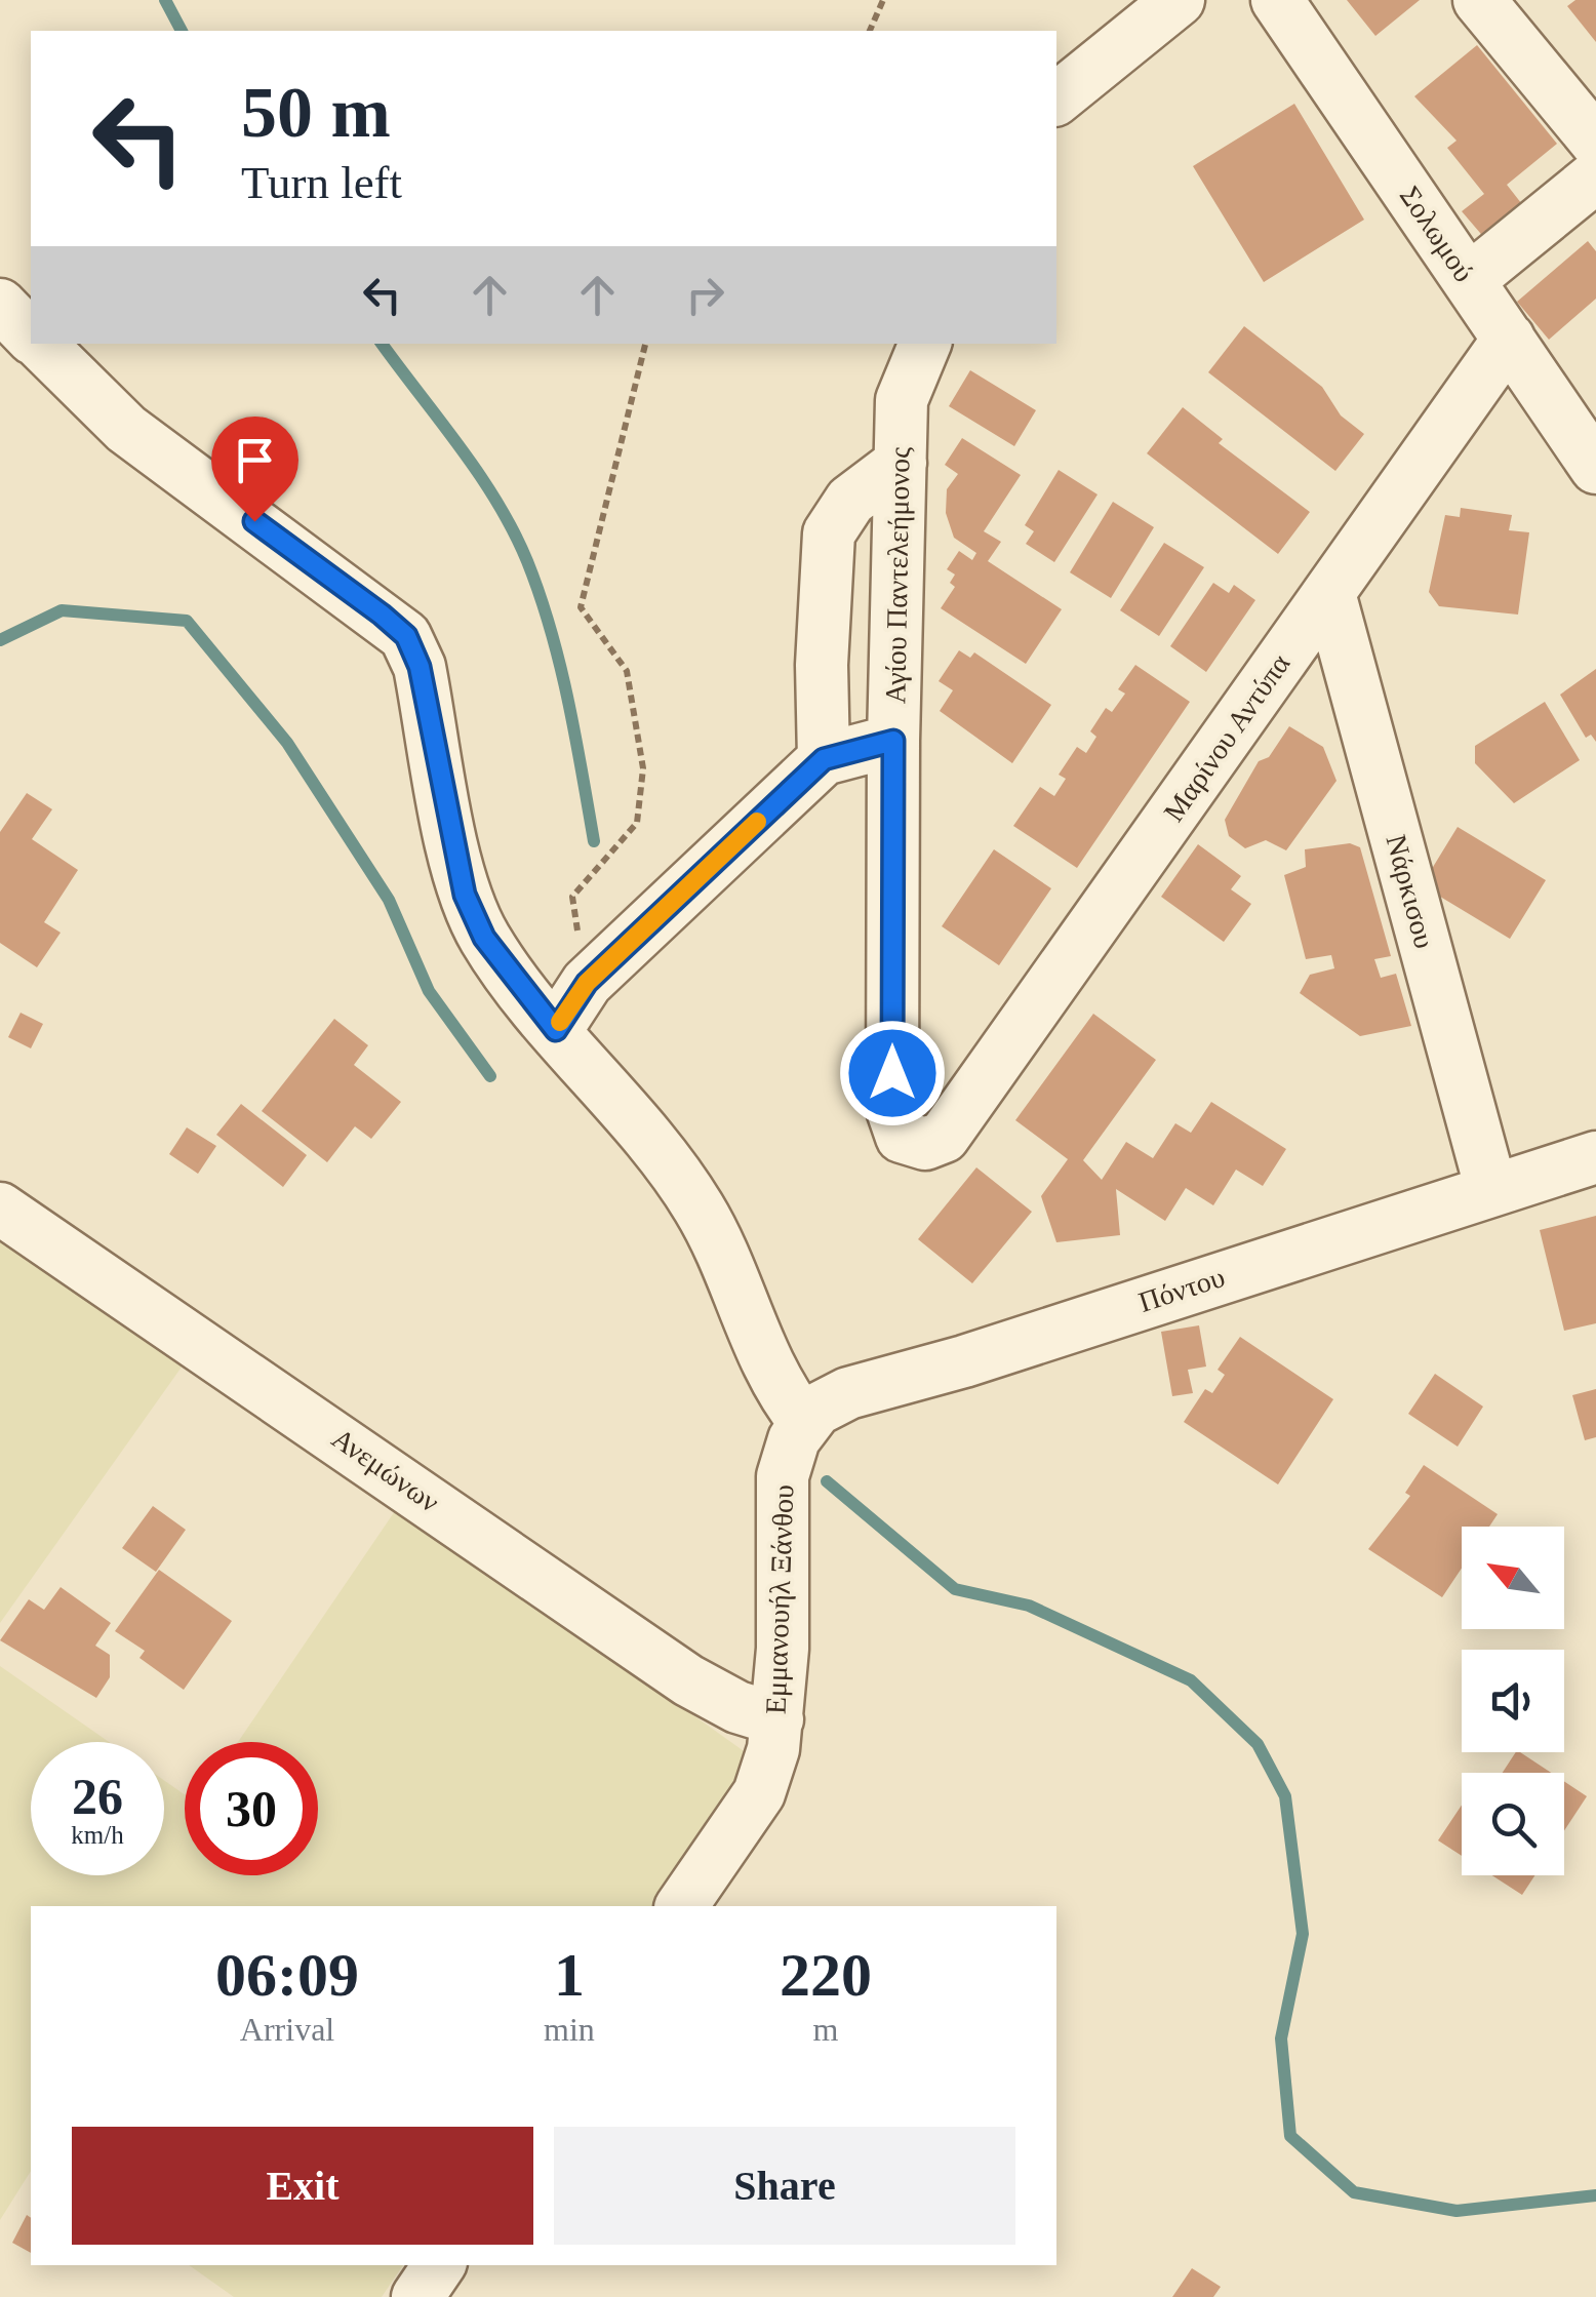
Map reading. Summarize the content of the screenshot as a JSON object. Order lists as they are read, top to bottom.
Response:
{
  "streets": {
    "street": [
      "Σολωμού",
      "Αγίου Παντελεήμονος",
      "Μαρίνου Αντύπα",
      "Νάρκισου",
      "Πόντου",
      "Ανεμώνων",
      "Εμμανουήλ Ξάνθου"
    ]
  },
  "crossings": [
    ["Σολωμού", "Μαρίνου Αντύπα"],
    ["Αγίου Παντελεήμονος", "Μαρίνου Αντύπα"],
    ["Μαρίνου Αντύπα", "Νάρκισου"],
    ["Νάρκισου", "Πόντου"],
    ["Πόντου", "Εμμανουήλ Ξάνθου"],
    ["Ανεμώνων", "Εμμανουήλ Ξάνθου"]
  ],
  "north": "top left",
  "page": {
    "turn": ["50 m", "Turn left"],
    "speed": "26 km/h",
    "limit": "30",
    "eta": [
      "06:09",
      "Arrival",
      "1",
      "min",
      "220",
      "m"
    ],
    "buttons": ["Exit", "Share"]
  }
}
